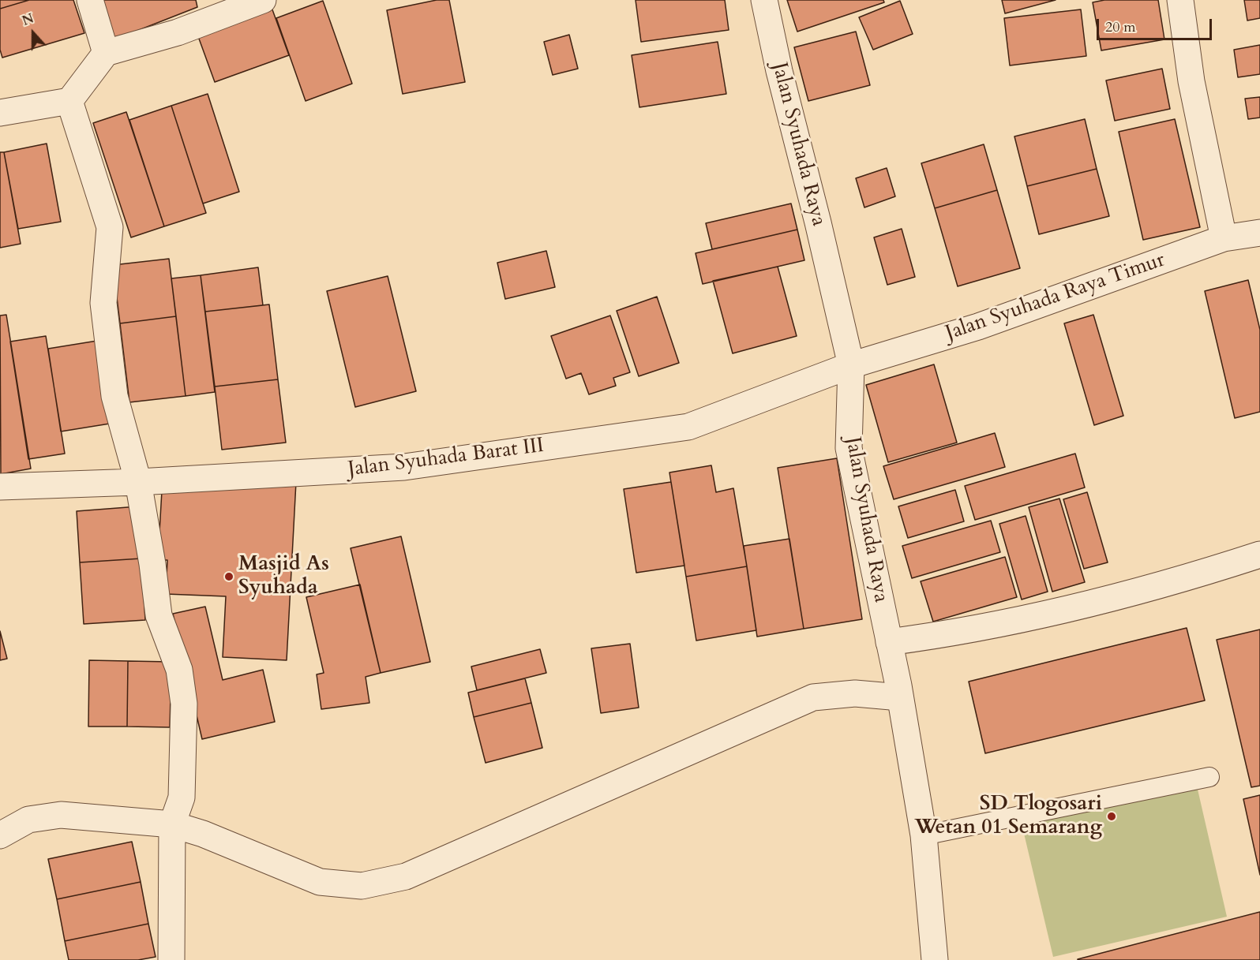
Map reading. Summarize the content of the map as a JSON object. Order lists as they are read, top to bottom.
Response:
{
  "streets": {
    "street": ["Jalan Syuhada Raya", "Jalan Syuhada Raya Timur", "Jalan Syuhada Barat III"]
  },
  "crossings": [
    ["Jalan Syuhada Raya", "Jalan Syuhada Raya Timur"],
    ["Jalan Syuhada Raya", "Jalan Syuhada Barat III"],
    ["Jalan Syuhada Raya Timur", "Jalan Syuhada Barat III"]
  ],
  "places": ["Masjid As Syuhada", "SD Tlogosari Wetan 01 Semarang"],
  "scale_bar": "20 m",
  "north": "top"
}
